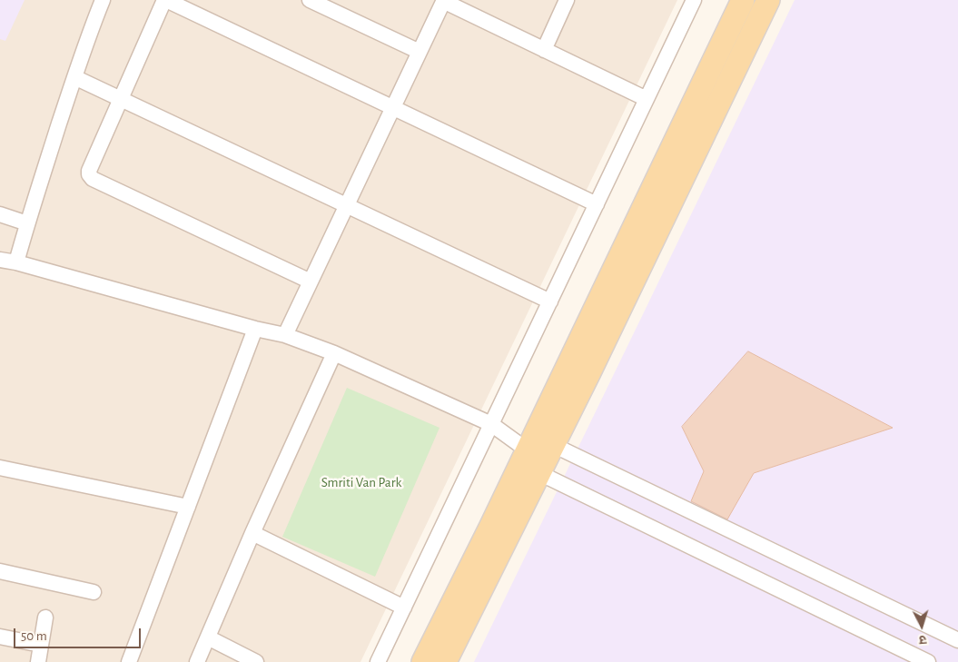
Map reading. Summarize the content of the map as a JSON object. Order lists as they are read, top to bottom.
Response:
{
  "parks": ["Smriti Van Park"],
  "scale_bar": "50 m",
  "north": "bottom"
}
